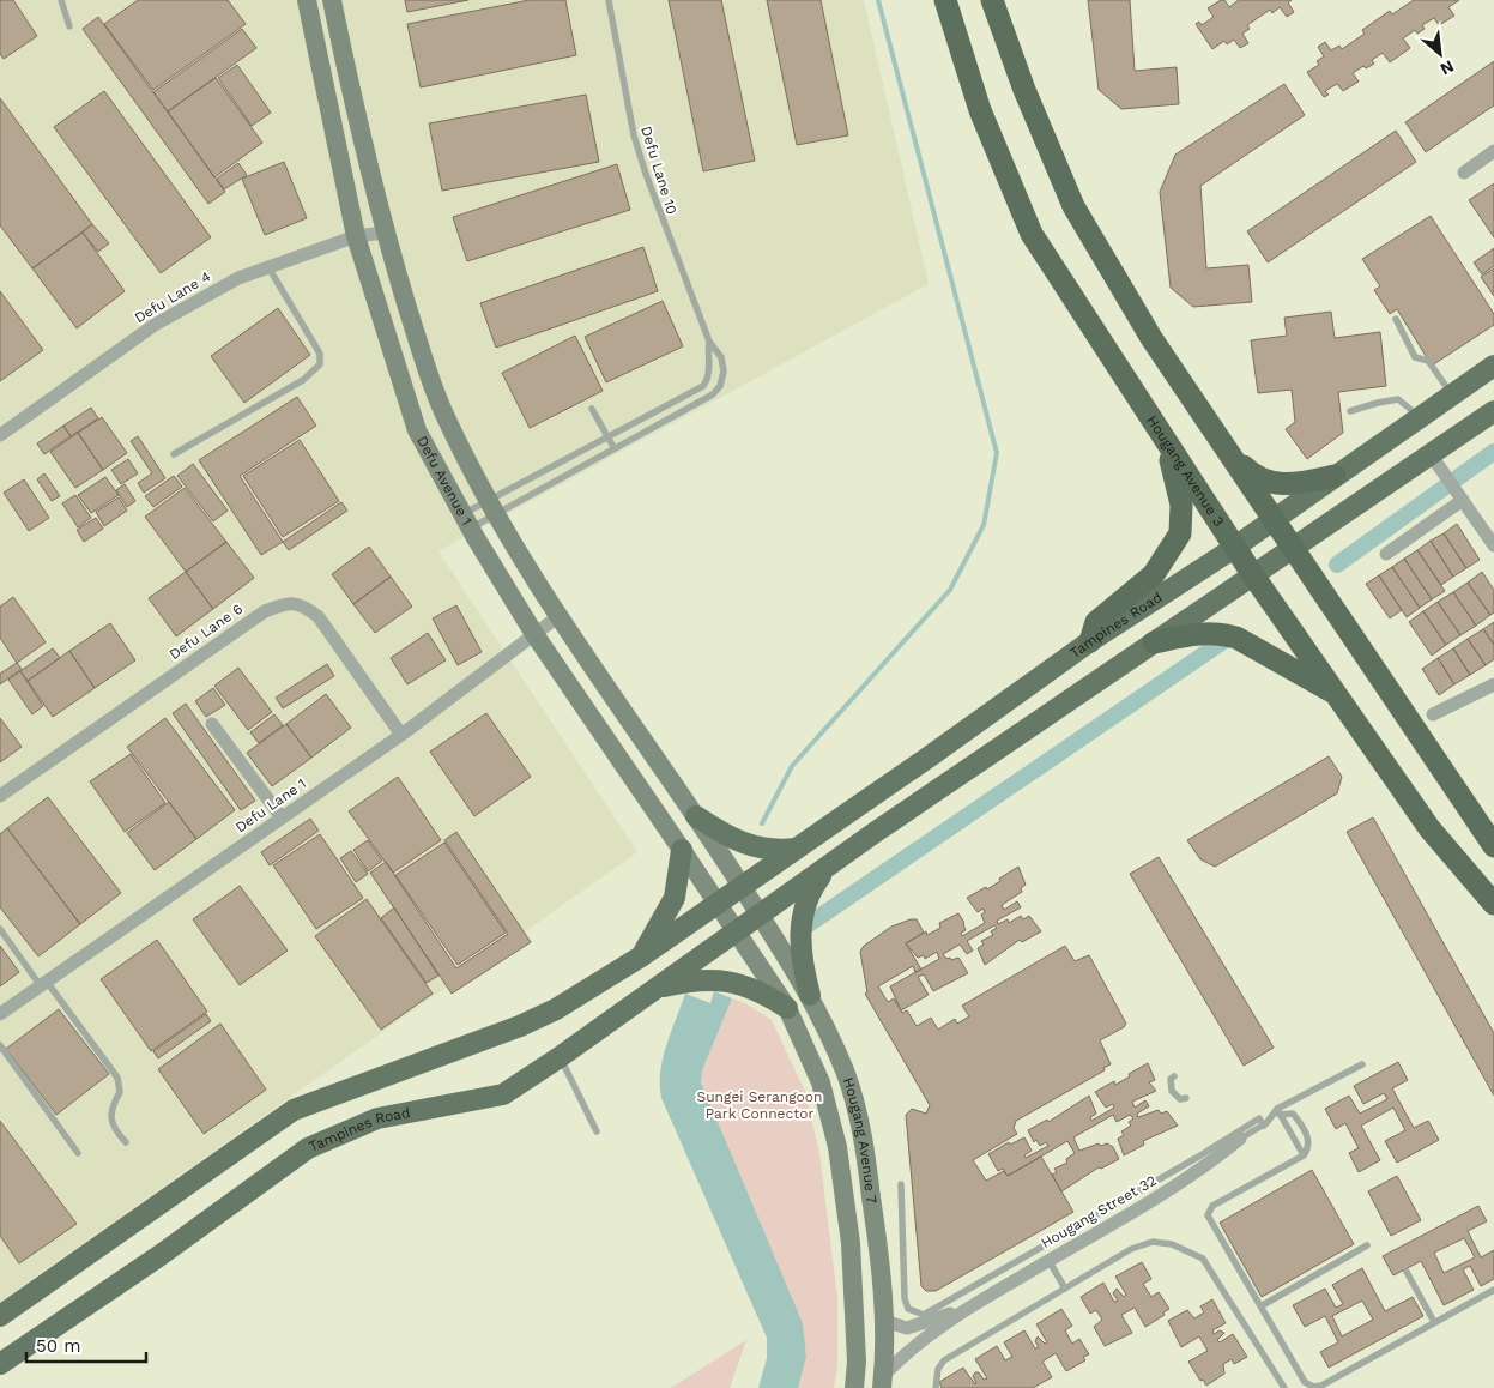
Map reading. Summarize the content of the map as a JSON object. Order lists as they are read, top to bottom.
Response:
{
  "streets": {
    "highway": ["Hougang Avenue 3"],
    "main road": ["Defu Avenue 1", "Tampines Road", "Hougang Avenue 7"],
    "street": [
      "Defu Lane 4",
      "Defu Lane 6",
      "Defu Lane 1",
      "Hougang Street 32"
    ],
    "lane": ["Defu Lane 10"]
  },
  "crossings": [
    ["Defu Lane 10", "Defu Avenue 1"],
    ["Defu Lane 4", "Defu Avenue 1"],
    ["Hougang Avenue 3", "Tampines Road"],
    ["Defu Avenue 1", "Tampines Road"],
    ["Defu Avenue 1", "Defu Lane 1"],
    ["Tampines Road", "Hougang Avenue 7"],
    ["Defu Lane 6", "Defu Lane 1"],
    ["Hougang Avenue 7", "Hougang Street 32"]
  ],
  "parks": ["Sungei Serangoon Park Connector"],
  "scale_bar": "50 m",
  "north": "bottom right"
}
